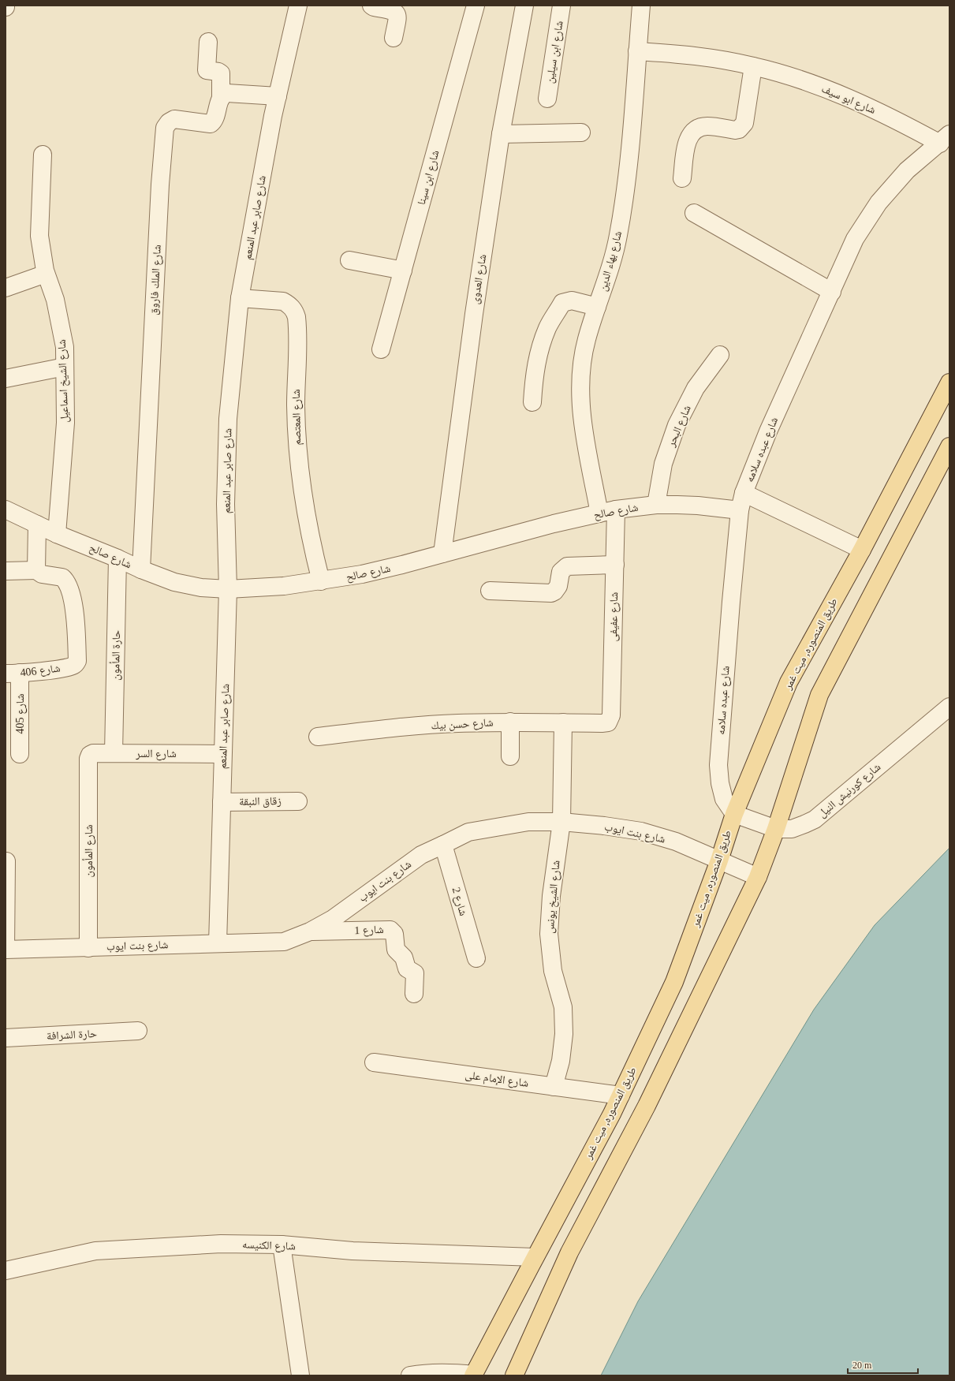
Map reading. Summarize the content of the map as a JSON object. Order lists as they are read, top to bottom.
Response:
{
  "streets": {
    "main road": ["طريق المنصوره, ميت غمر"],
    "street": [
      "شارع ابن سيلين",
      "شارع ابو سيف",
      "شارع ابن سينا",
      "شارع صابر عبد المنعم",
      "شارع بهاء الدين",
      "شارع العدوى",
      "شارع الملك فاروق",
      "شارع الشيخ اسماعيل",
      "شارع المعتصم",
      "شارع البحر",
      "شارع عبده سلامه",
      "شارع صالح",
      "شارع عفيفى",
      "حارة المأمون",
      "شارع 406",
      "شارع 405",
      "شارع حسن بيك",
      "شارع السر",
      "شارع كورنيش النيل",
      "زقاق النبقة",
      "شارع بنت ايوب",
      "شارع المأمون",
      "شارع الشيخ يونس",
      "شارع 2",
      "شارع 1",
      "حارة الشرافة",
      "شارع الإمام على",
      "شارع الكنيسه"
    ]
  },
  "crossings": [
    ["شارع ابو سيف", "شارع بهاء الدين"],
    ["شارع ابو سيف", "شارع عبده سلامه"],
    ["شارع صابر عبد المنعم", "شارع المعتصم"],
    ["شارع صابر عبد المنعم", "شارع صالح"],
    ["شارع صابر عبد المنعم", "شارع السر"],
    ["شارع صابر عبد المنعم", "زقاق النبقة"],
    ["شارع صابر عبد المنعم", "شارع بنت ايوب"],
    ["شارع بهاء الدين", "شارع صالح"],
    ["شارع العدوى", "شارع صالح"],
    ["شارع الملك فاروق", "شارع صالح"],
    ["شارع الشيخ اسماعيل", "شارع صالح"],
    ["شارع المعتصم", "شارع صالح"],
    ["شارع البحر", "شارع صالح"],
    ["شارع عبده سلامه", "شارع صالح"],
    ["شارع عبده سلامه", "طريق المنصوره, ميت غمر"],
    ["شارع عبده سلامه", "شارع كورنيش النيل"],
    ["شارع صالح", "شارع عفيفى"],
    ["شارع صالح", "حارة المأمون"],
    ["شارع عفيفى", "شارع حسن بيك"],
    ["طريق المنصوره, ميت غمر", "شارع كورنيش النيل"],
    ["طريق المنصوره, ميت غمر", "شارع بنت ايوب"],
    ["طريق المنصوره, ميت غمر", "شارع الإمام على"],
    ["طريق المنصوره, ميت غمر", "شارع الكنيسه"],
    ["حارة المأمون", "شارع السر"],
    ["شارع 406", "شارع 405"],
    ["شارع حسن بيك", "شارع الشيخ يونس"],
    ["شارع السر", "شارع المأمون"],
    ["شارع بنت ايوب", "شارع المأمون"],
    ["شارع بنت ايوب", "شارع الشيخ يونس"],
    ["شارع بنت ايوب", "شارع 2"],
    ["شارع بنت ايوب", "شارع 1"],
    ["شارع الشيخ يونس", "شارع الإمام على"]
  ],
  "scale_bar": "20 m"
}
